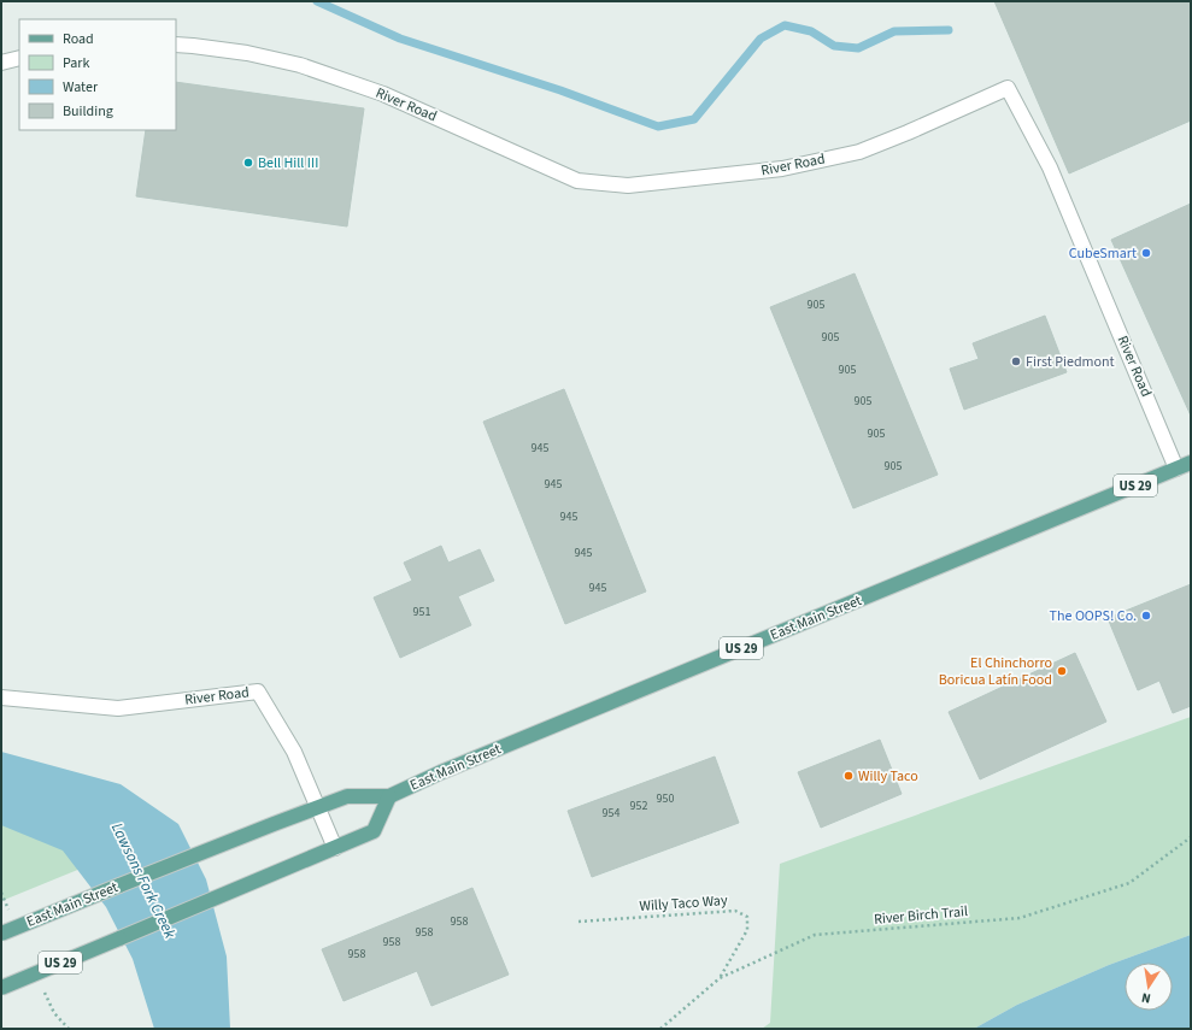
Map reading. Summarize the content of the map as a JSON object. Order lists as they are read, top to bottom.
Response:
{
  "streets": {
    "main road": ["US 29", "East Main Street"],
    "street": ["River Road"],
    "path": ["Willy Taco Way", "River Birch Trail"]
  },
  "crossings": [
    ["River Road", "US 29"],
    ["River Road", "East Main Street"],
    ["US 29", "East Main Street"],
    ["Willy Taco Way", "River Birch Trail"]
  ],
  "water": ["Lawsons Fork Creek"],
  "places": [
    "Bell Hill III",
    "CubeSmart",
    "First Piedmont",
    "The OOPS! Co.",
    "El Chinchorro Boricua Latín Food",
    "Willy Taco"
  ],
  "house_numbers": [
    "905",
    "905",
    "905",
    "905",
    "905",
    "945",
    "905",
    "945",
    "945",
    "945",
    "945",
    "951",
    "950",
    "952",
    "954",
    "958",
    "958",
    "958",
    "958"
  ],
  "legend": [
    "Road",
    "Park",
    "Water",
    "Building"
  ],
  "north": "bottom"
}
